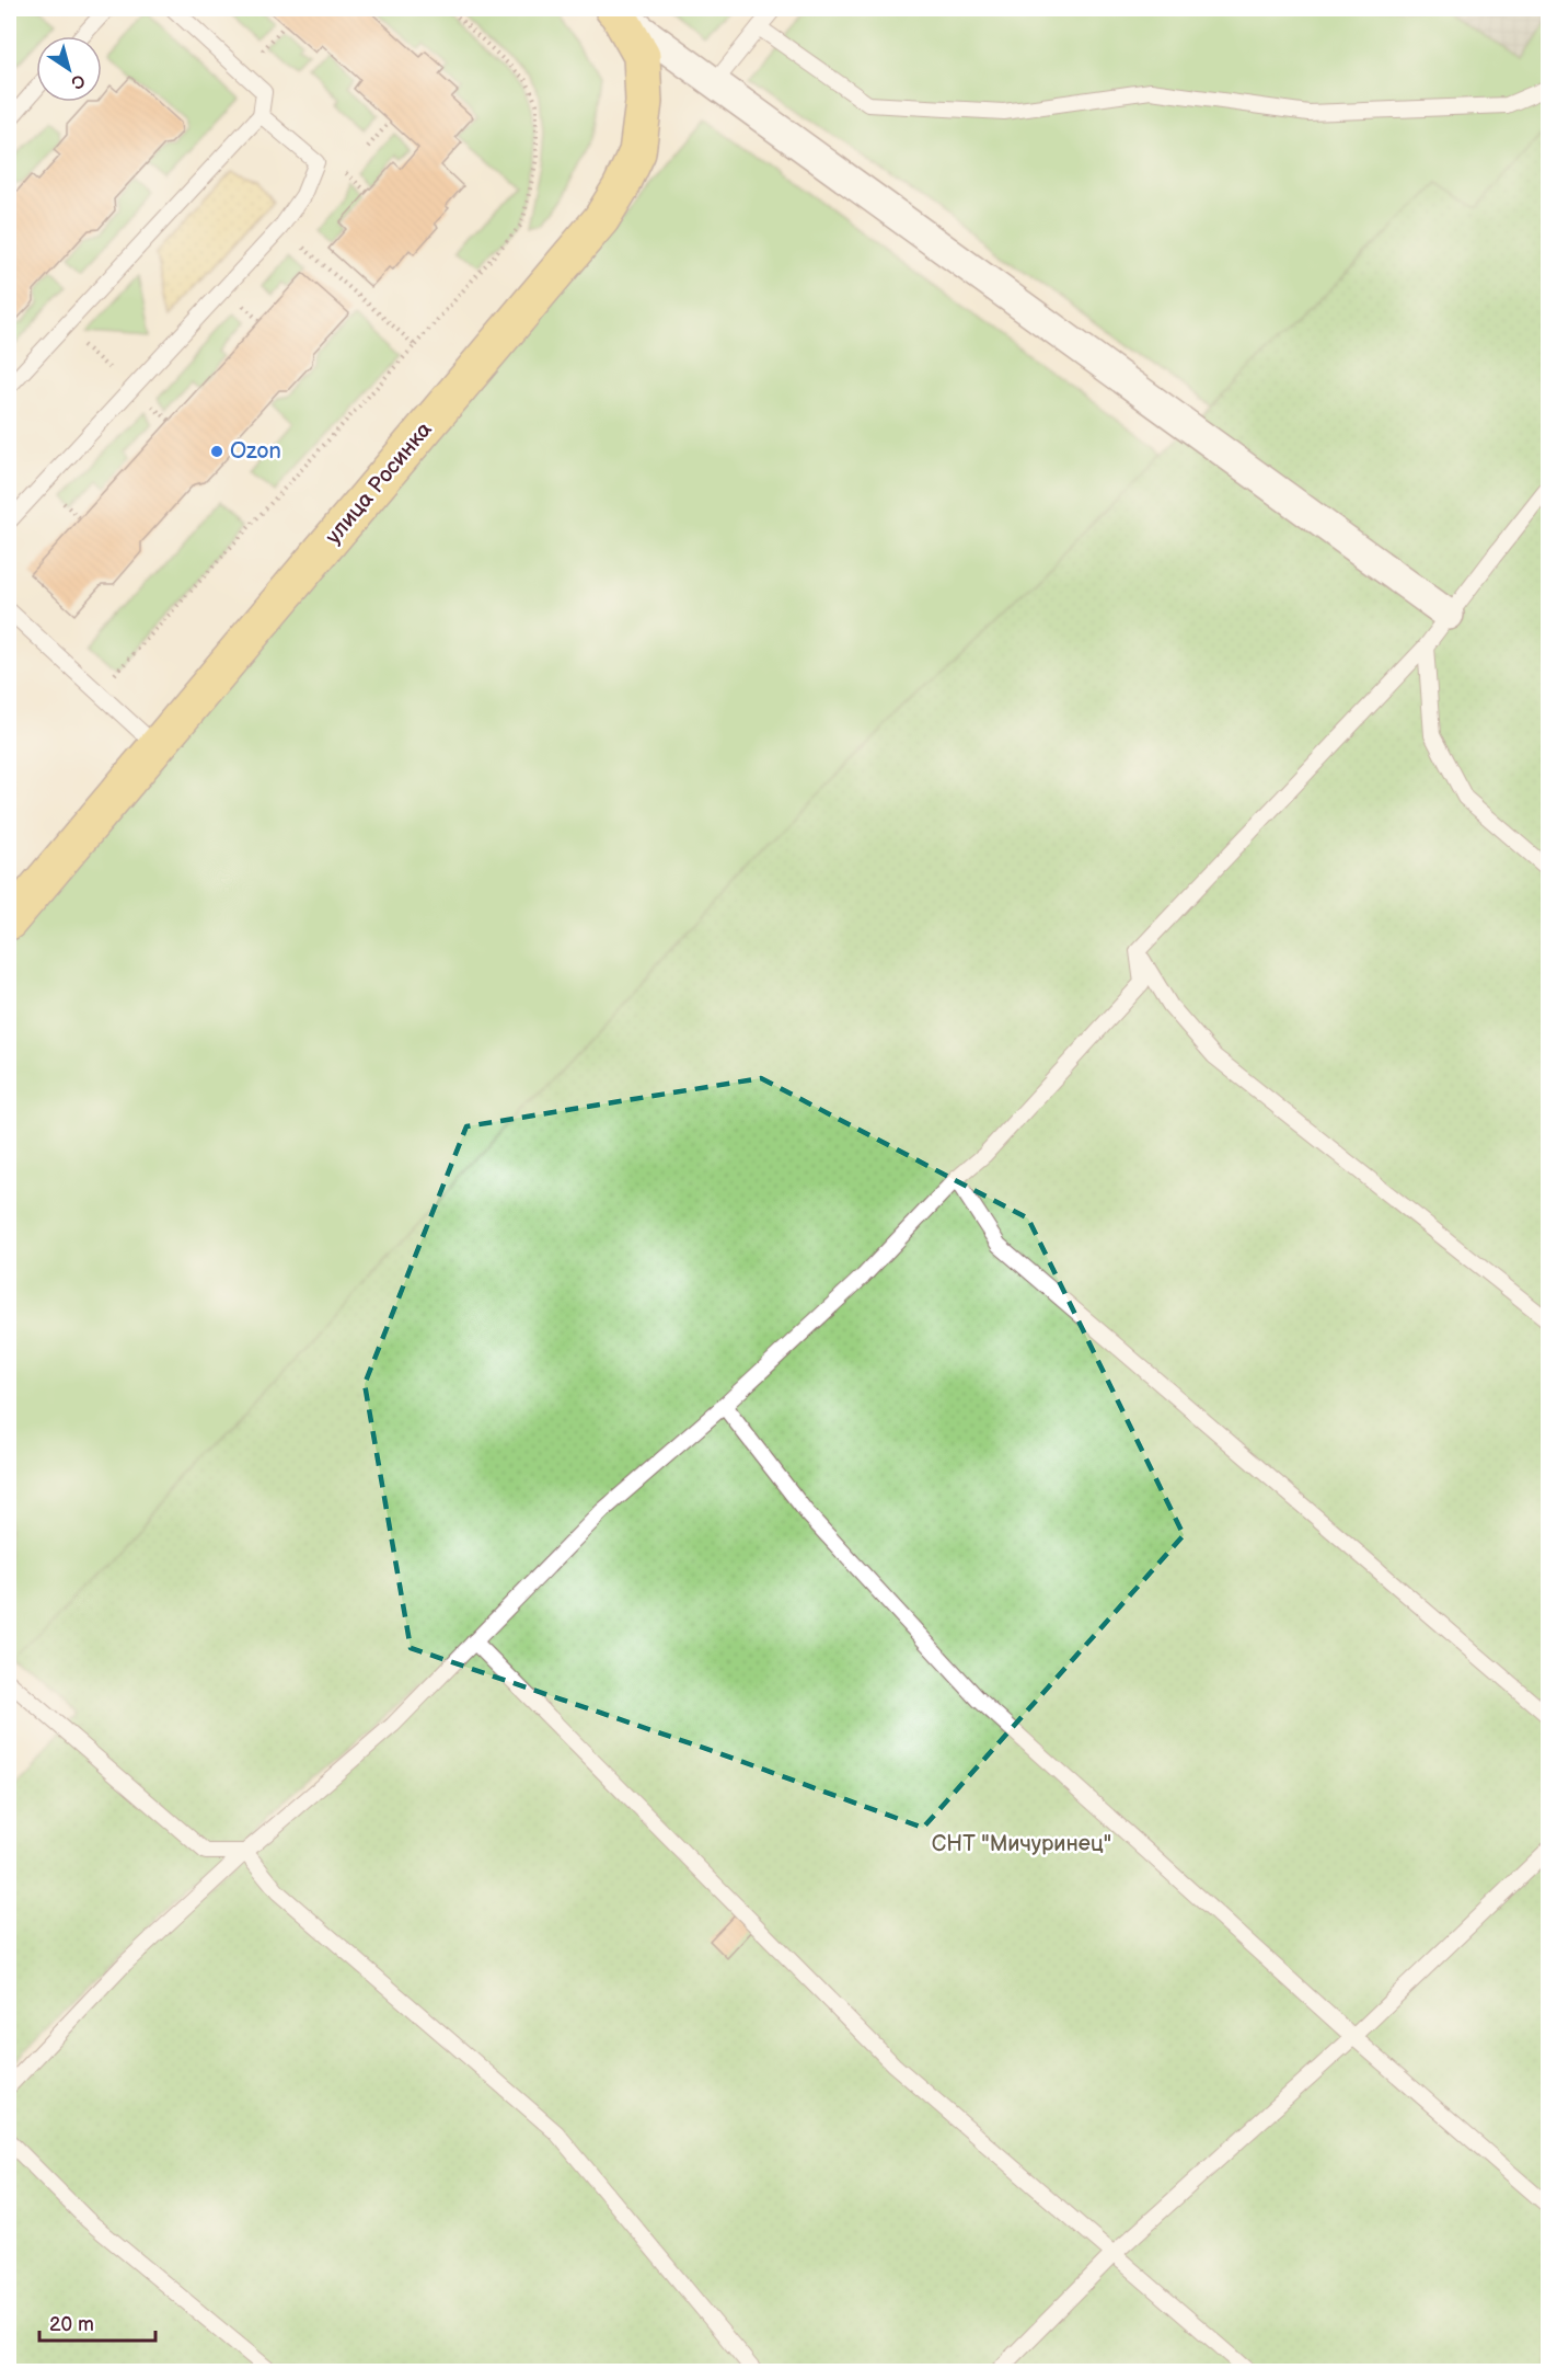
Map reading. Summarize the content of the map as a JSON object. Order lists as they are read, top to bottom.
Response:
{
  "streets": {
    "main road": ["улица Росинка"]
  },
  "parks": ["СНТ \"Мичуринец\""],
  "places": ["Ozon"],
  "scale_bar": "20 m",
  "north": "bottom right"
}
